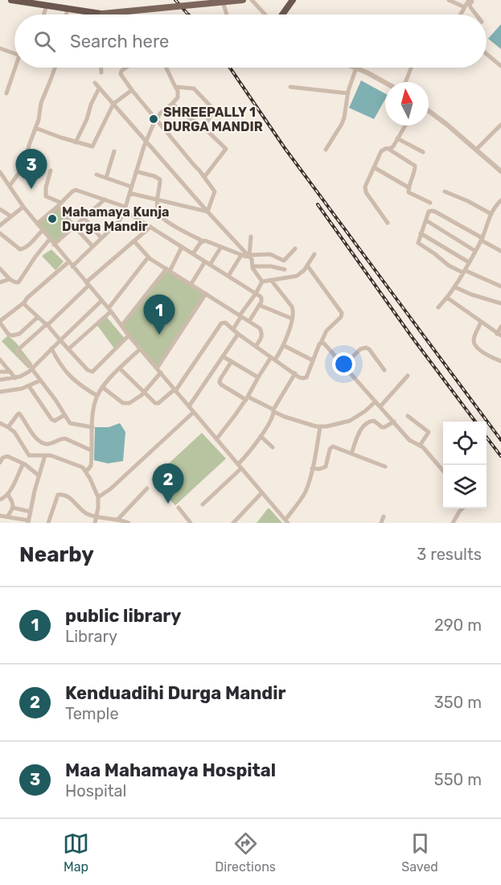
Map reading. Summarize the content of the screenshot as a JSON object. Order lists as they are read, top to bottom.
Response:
{
  "places": ["SHREEPALLY 1 DURGA MANDIR", "Mahamaya Kunja Durga Mandir"],
  "north": "top",
  "page": {
    "search": "Search here",
    "pins": ["3", "1", "2"],
    "heading": ["Nearby", "3 results"],
    "list": [
      {
        "mark": "1",
        "name": "public library",
        "note": "Library",
        "value": "290 m"
      },
      {
        "mark": "2",
        "name": "Kenduadihi Durga Mandir",
        "note": "Temple",
        "value": "350 m"
      },
      {
        "mark": "3",
        "name": "Maa Mahamaya Hospital",
        "note": "Hospital",
        "value": "550 m"
      }
    ],
    "nav": ["Map", "Directions", "Saved"]
  }
}
